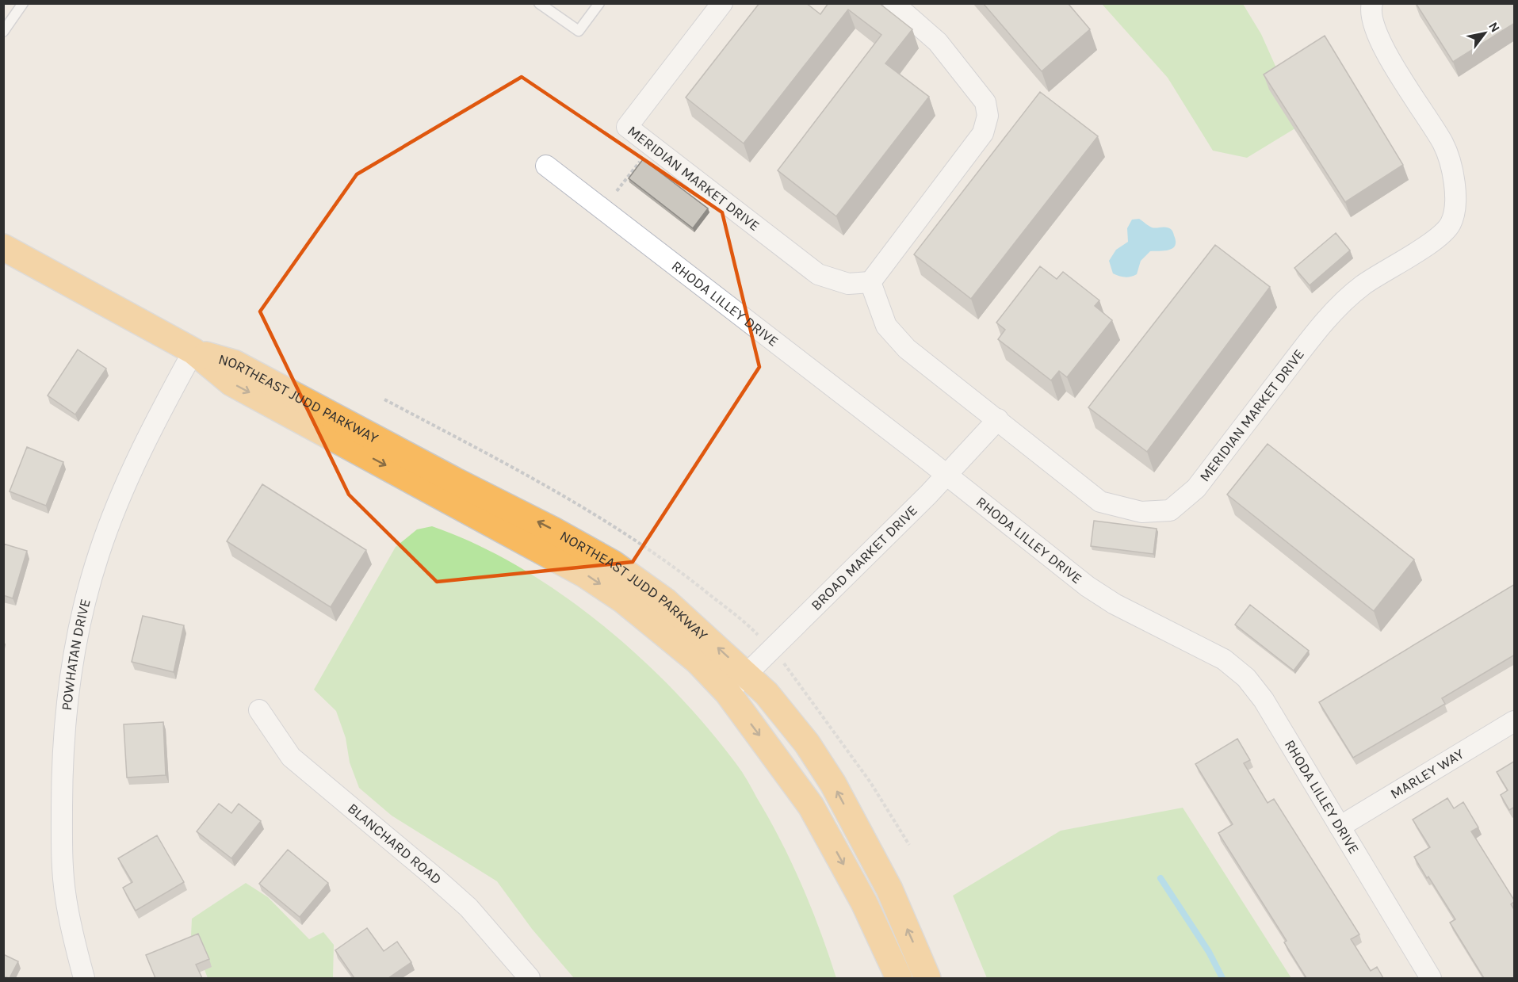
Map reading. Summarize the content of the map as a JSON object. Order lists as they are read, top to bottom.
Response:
{
  "streets": {
    "highway": ["NORTHEAST JUDD PARKWAY"],
    "street": [
      "MERIDIAN MARKET DRIVE",
      "RHODA LILLEY DRIVE",
      "BROAD MARKET DRIVE",
      "POWHATAN DRIVE",
      "MARLEY WAY",
      "BLANCHARD ROAD"
    ]
  },
  "crossings": [
    ["MERIDIAN MARKET DRIVE", "BROAD MARKET DRIVE"],
    ["RHODA LILLEY DRIVE", "BROAD MARKET DRIVE"],
    ["RHODA LILLEY DRIVE", "MARLEY WAY"],
    ["NORTHEAST JUDD PARKWAY", "BROAD MARKET DRIVE"],
    ["NORTHEAST JUDD PARKWAY", "POWHATAN DRIVE"]
  ],
  "north": "top right"
}
